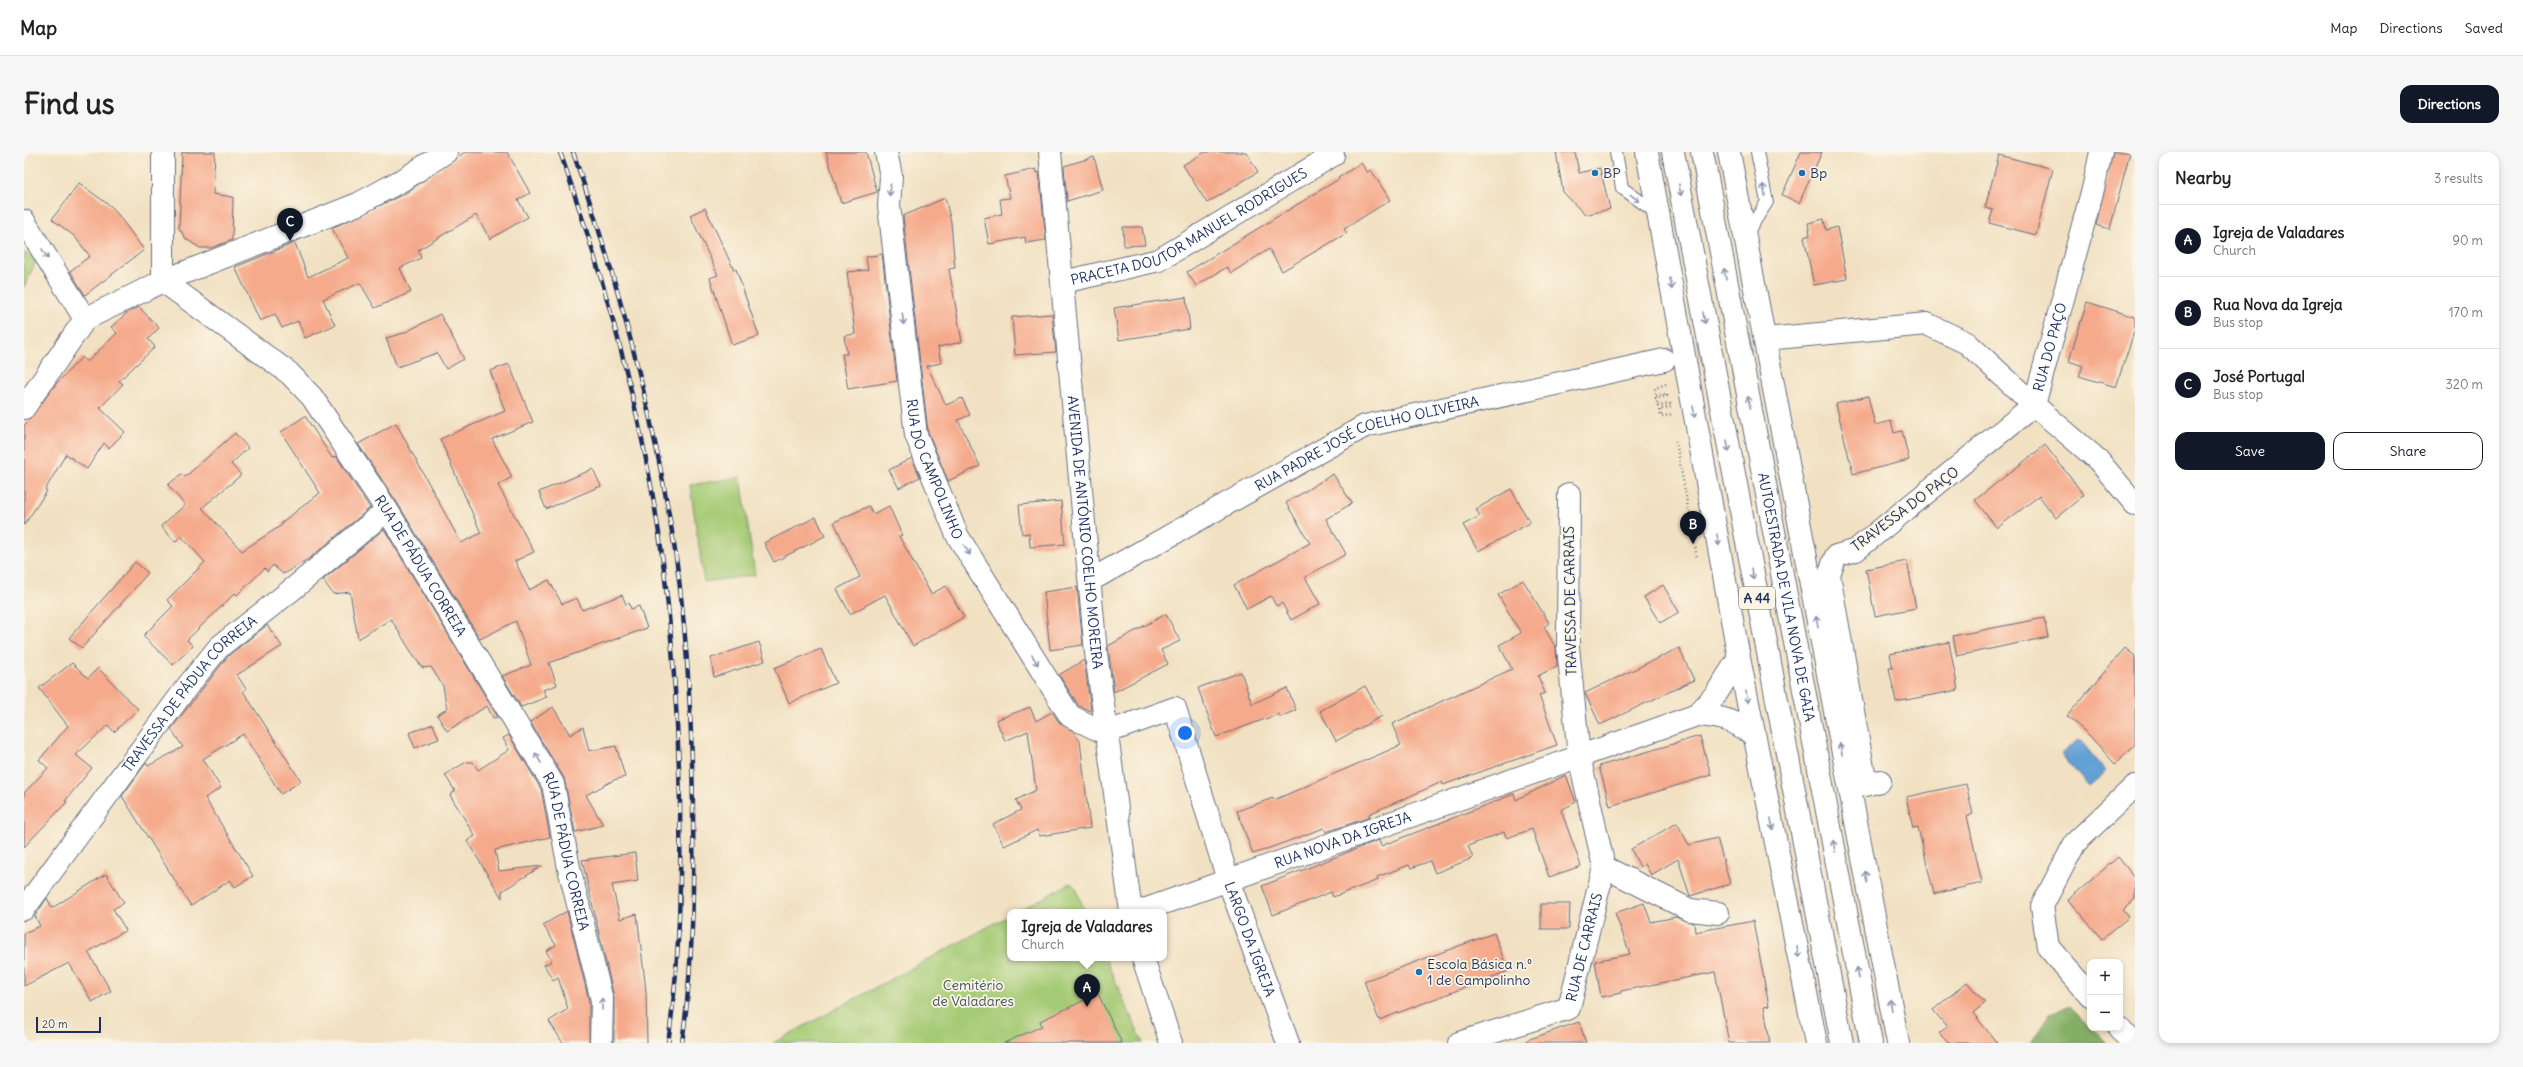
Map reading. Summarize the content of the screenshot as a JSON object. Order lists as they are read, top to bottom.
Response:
{
  "streets": {
    "main road": [
      "PRACETA DOUTOR MANUEL RODRIGUES",
      "RUA DO PAÇO",
      "RUA PADRE JOSÉ COELHO OLIVEIRA",
      "RUA DO CAMPOLINHO",
      "TRAVESSA DO PAÇO",
      "AVENIDA DE ANTÓNIO COELHO MOREIRA",
      "RUA DE PÁDUA CORREIA",
      "A 44",
      "AUTOESTRADA DE VILA NOVA DE GAIA",
      "TRAVESSA DE CARRAIS",
      "TRAVESSA DE PÁDUA CORREIA",
      "RUA NOVA DA IGREJA",
      "LARGO DA IGREJA",
      "RUA DE CARRAIS"
    ]
  },
  "crossings": [
    ["PRACETA DOUTOR MANUEL RODRIGUES", "AVENIDA DE ANTÓNIO COELHO MOREIRA"],
    ["RUA DO PAÇO", "TRAVESSA DO PAÇO"],
    ["RUA PADRE JOSÉ COELHO OLIVEIRA", "AVENIDA DE ANTÓNIO COELHO MOREIRA"],
    ["RUA DO CAMPOLINHO", "AVENIDA DE ANTÓNIO COELHO MOREIRA"],
    ["RUA DE PÁDUA CORREIA", "TRAVESSA DE PÁDUA CORREIA"],
    ["TRAVESSA DE CARRAIS", "RUA NOVA DA IGREJA"],
    ["TRAVESSA DE CARRAIS", "RUA DE CARRAIS"],
    ["RUA NOVA DA IGREJA", "LARGO DA IGREJA"],
    ["RUA NOVA DA IGREJA", "RUA DE CARRAIS"]
  ],
  "one_way": ["RUA DO CAMPOLINHO", "RUA DE PÁDUA CORREIA"],
  "parks": ["Cemitério de Valadares"],
  "places": ["BP", "Bp", "Escola Básica n.º 1 de Campolinho"],
  "scale_bar": "20 m",
  "page": {
    "header": "Map",
    "nav": ["Map", "Directions", "Saved"],
    "buttons": [
      "Directions",
      ["Save", "Share"]
    ],
    "title": "Find us",
    "heading": ["Nearby", "3 results"],
    "list": [
      {
        "mark": "A",
        "name": "Igreja de Valadares",
        "note": "Church",
        "value": "90 m"
      },
      {
        "mark": "B",
        "name": "Rua Nova da Igreja",
        "note": "Bus stop",
        "value": "170 m"
      },
      {
        "mark": "C",
        "name": "José Portugal",
        "note": "Bus stop",
        "value": "320 m"
      }
    ],
    "pins": ["C", "B", "A"],
    "popup": ["Igreja de Valadares", "Church"],
    "map_buttons": ["+", "−"],
    "scale": "20 m"
  }
}
